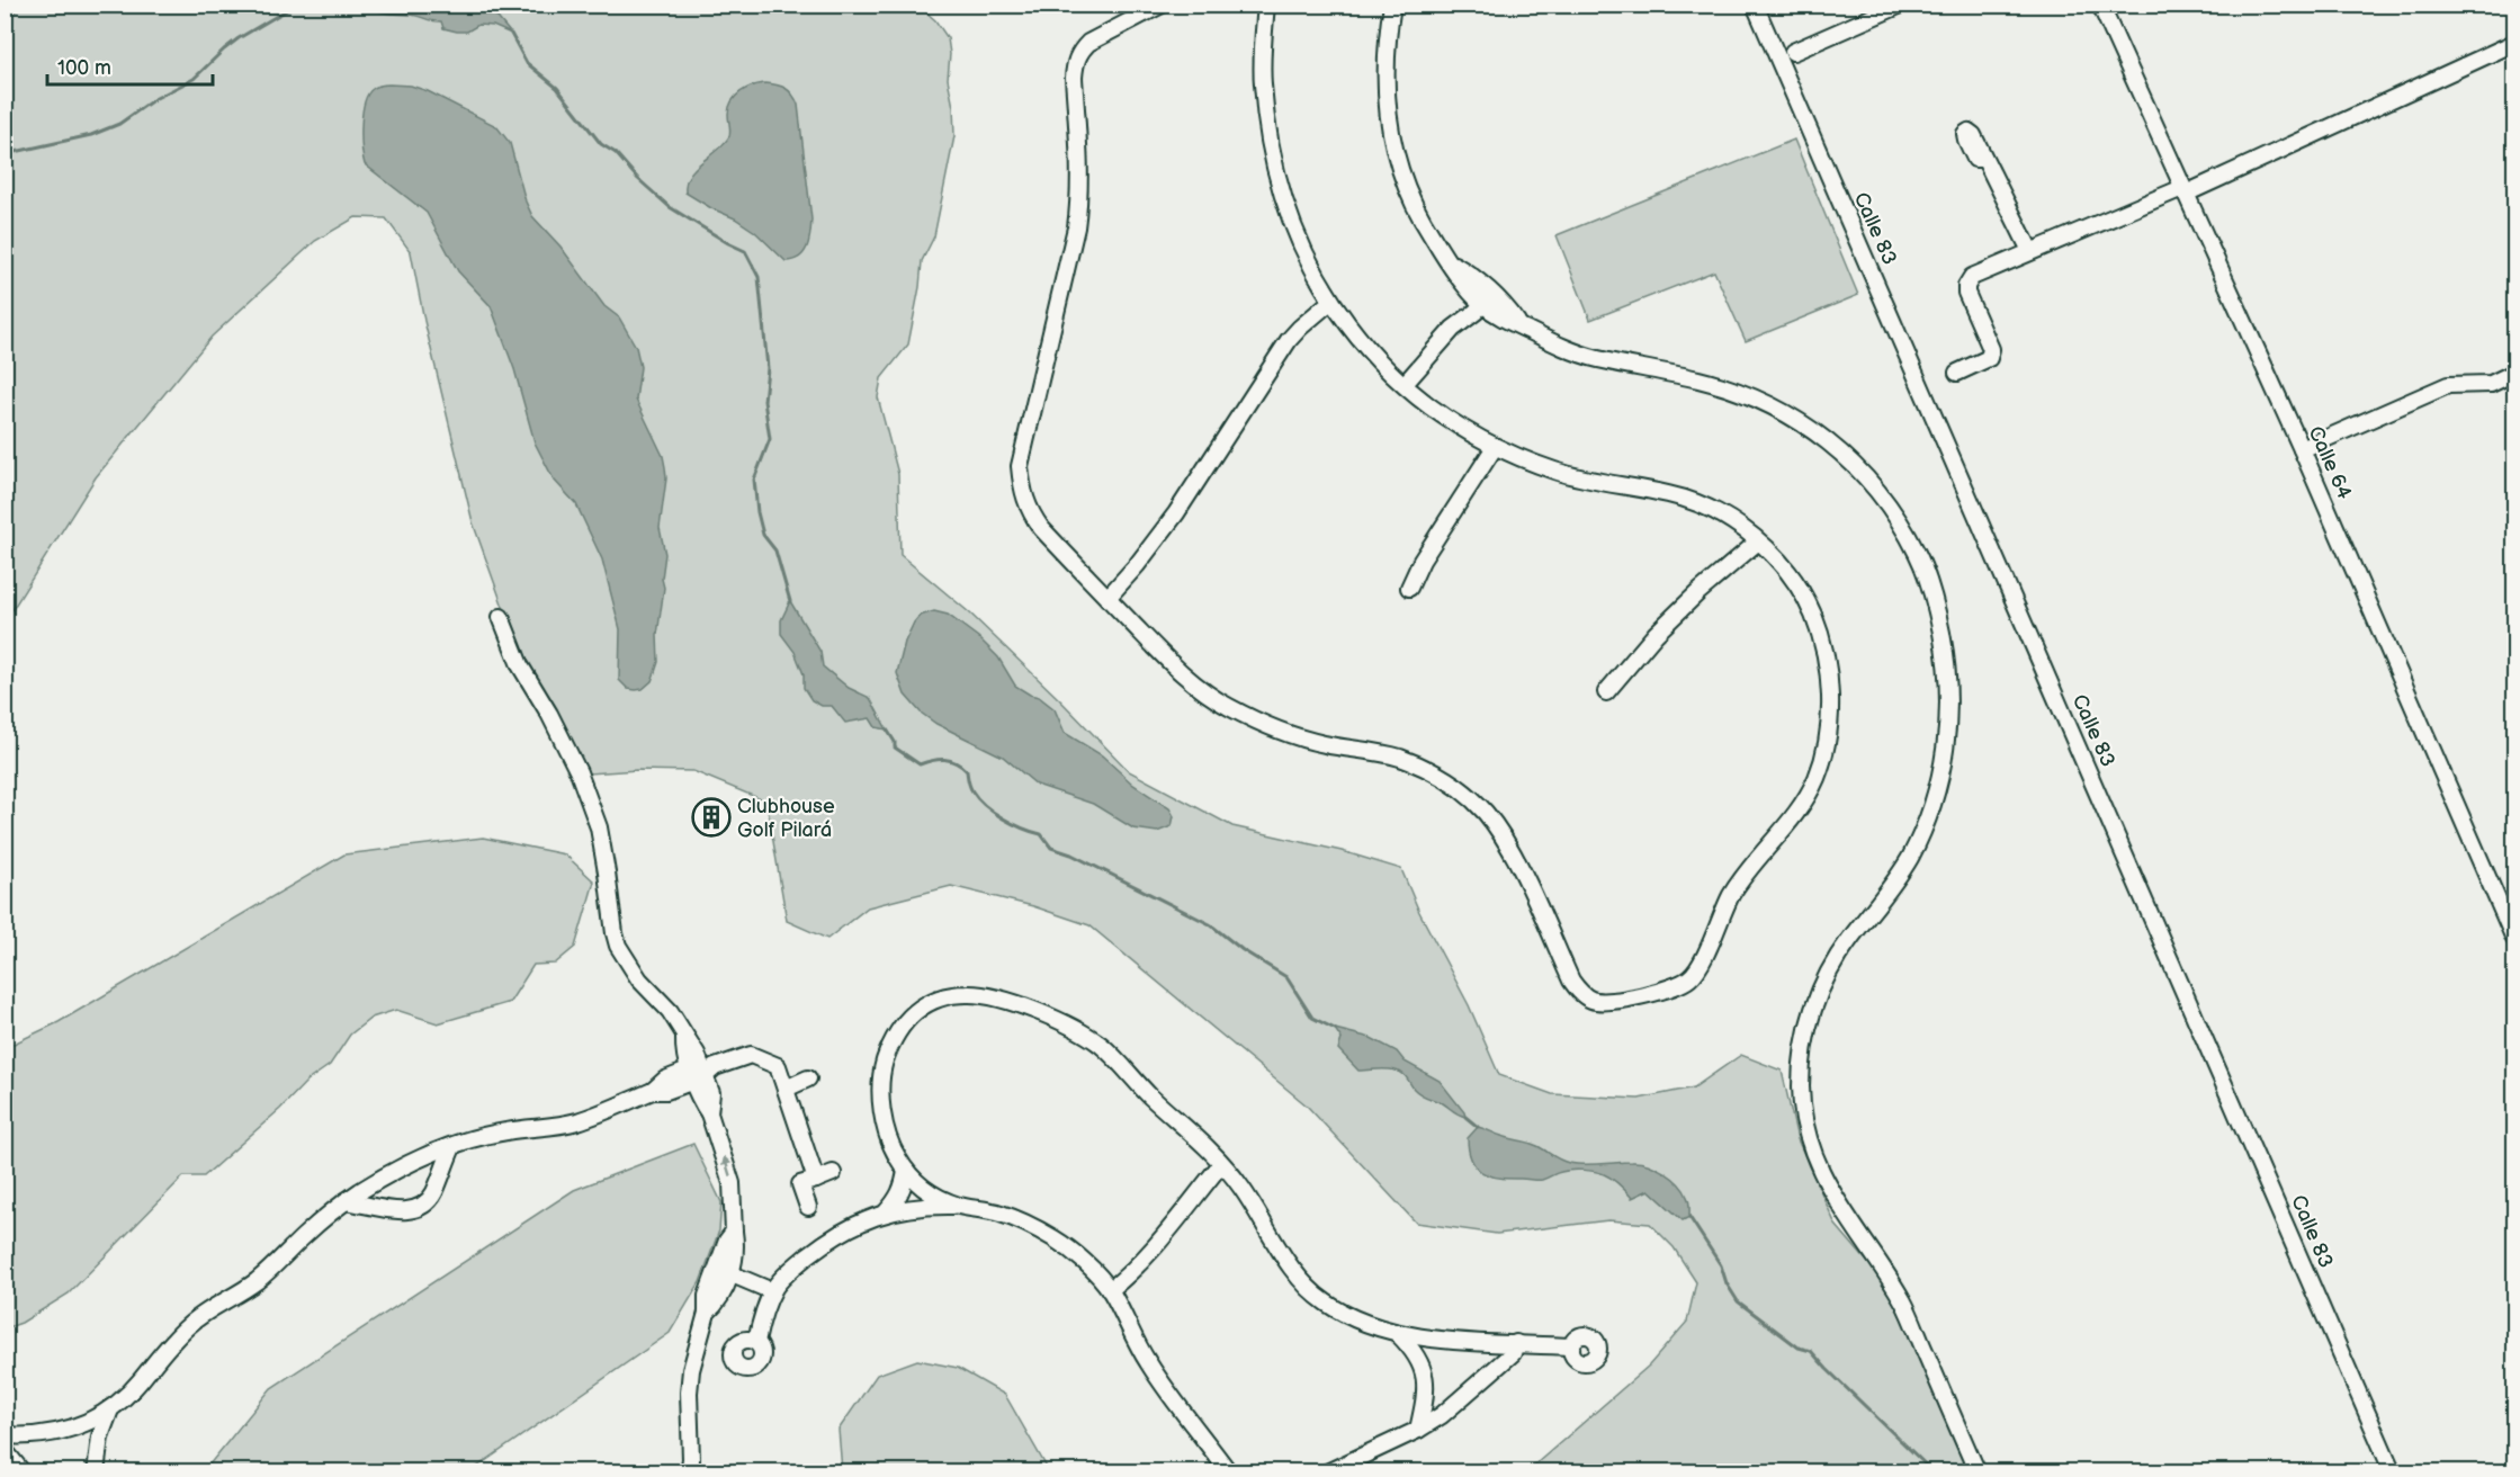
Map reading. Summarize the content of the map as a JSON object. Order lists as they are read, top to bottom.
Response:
{
  "streets": {
    "street": ["Calle 83", "Calle 64"]
  },
  "places": {
    "building": ["Clubhouse Golf Pilará"]
  },
  "scale_bar": "100 m"
}
